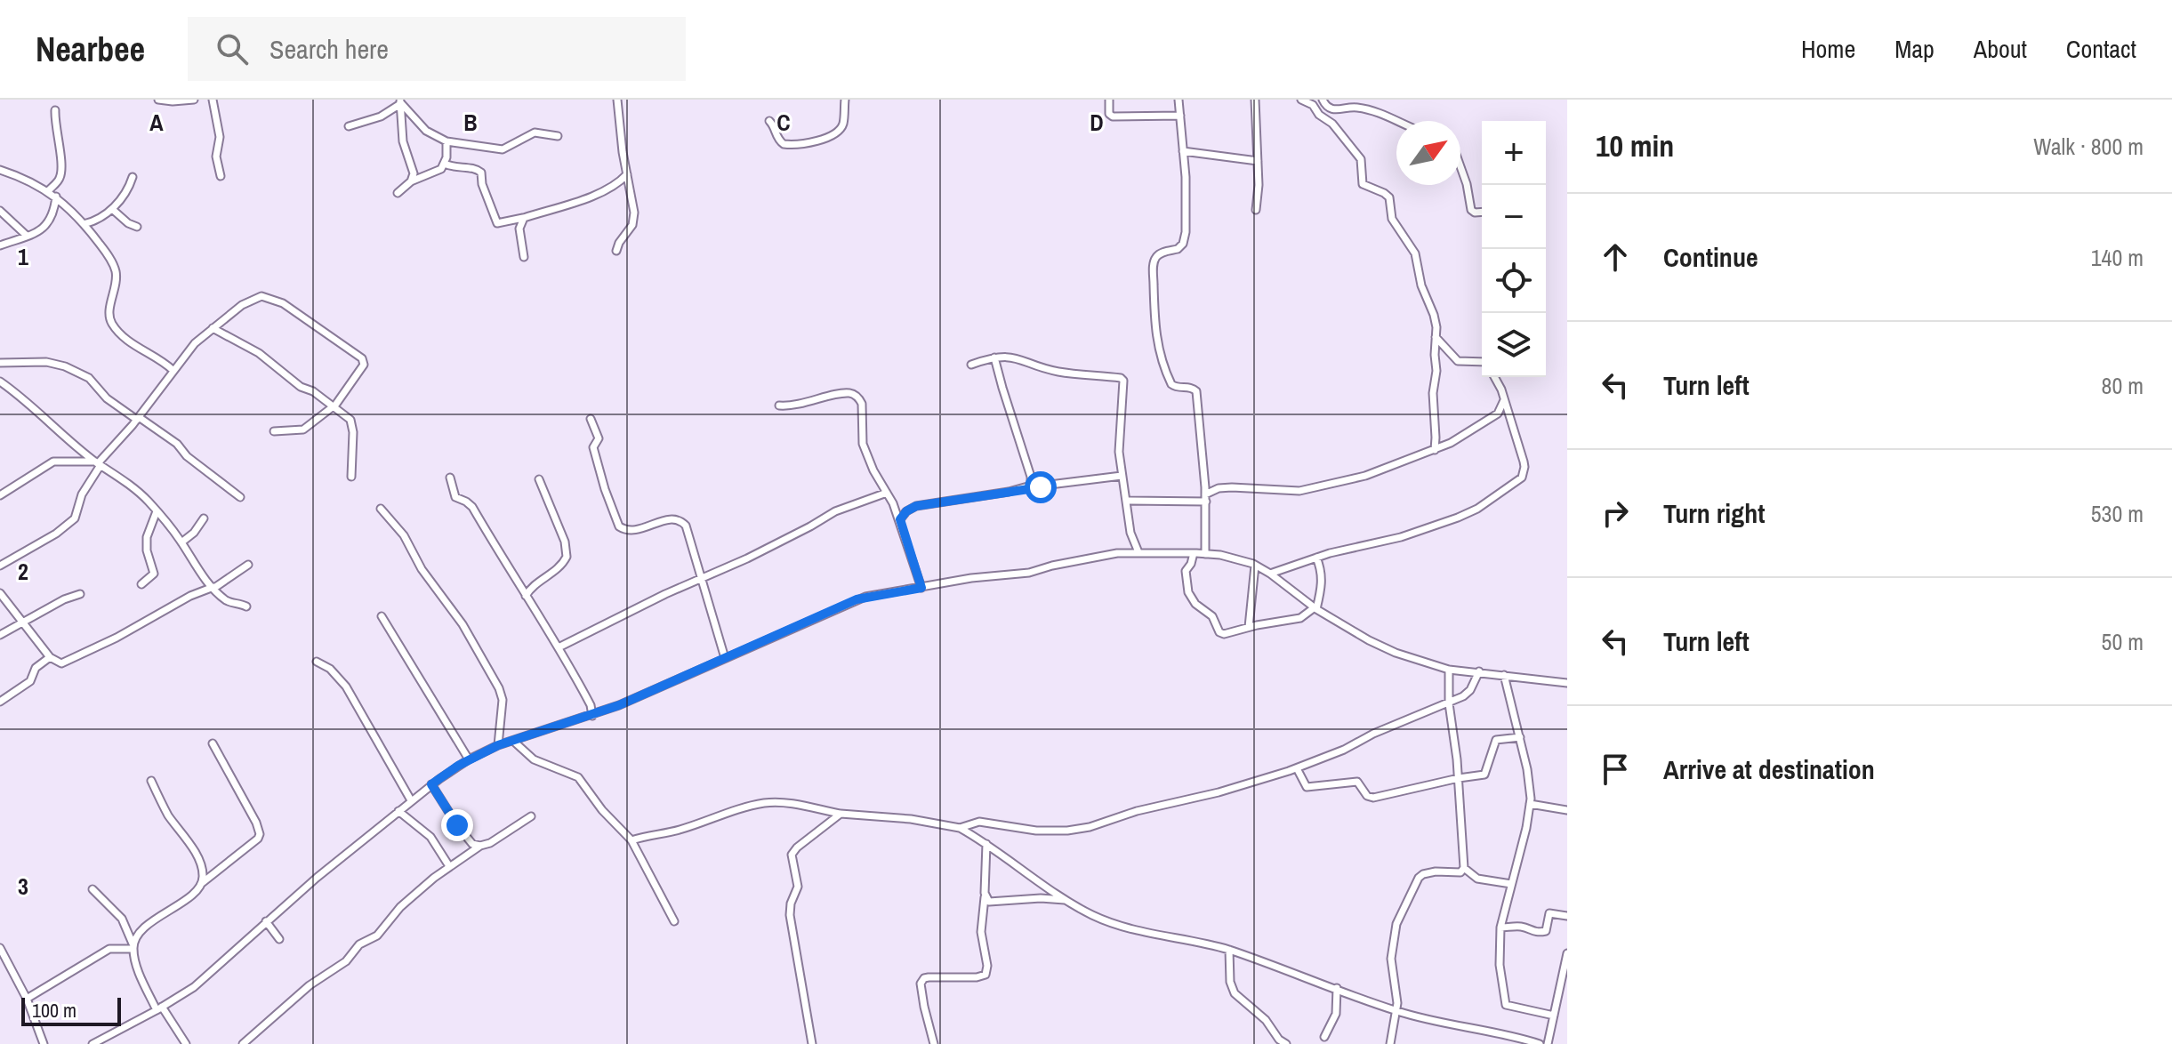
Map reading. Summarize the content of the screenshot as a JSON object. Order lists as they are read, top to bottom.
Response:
{
  "scale_bar": "100 m",
  "north": "top right",
  "page": {
    "header": "Nearbee",
    "search": "Search here",
    "nav": [
      "Home",
      "Map",
      "About",
      "Contact"
    ],
    "heading": ["10 min", "Walk · 800 m"],
    "map_buttons": ["+", "−"],
    "list": [
      ["Continue", "140 m"],
      ["Turn left", "80 m"],
      ["Turn right", "530 m"],
      ["Turn left", "50 m"],
      "Arrive at destination"
    ],
    "scale": "100 m"
  },
  "grid": {
    "columns": [
      "A",
      "B",
      "C",
      "D"
    ],
    "rows": ["1", "2", "3"]
  }
}
